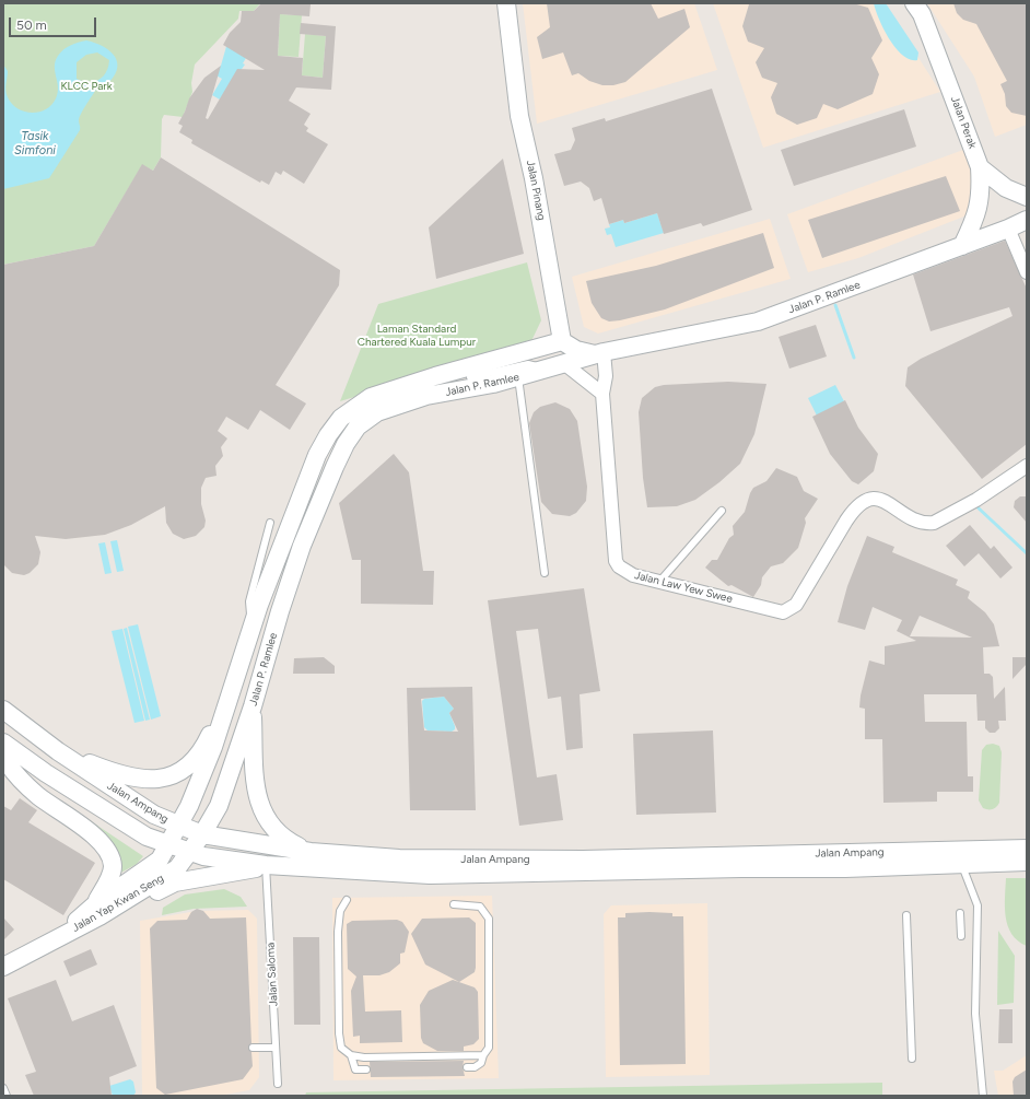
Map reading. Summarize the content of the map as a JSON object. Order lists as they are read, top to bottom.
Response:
{
  "streets": {
    "main road": [
      "Jalan Perak",
      "Jalan Pinang",
      "Jalan P. Ramlee",
      "Jalan Ampang",
      "Jalan Yap Kwan Seng"
    ],
    "street": ["Jalan Law Yew Swee"],
    "lane": ["Jalan Saloma"]
  },
  "crossings": [
    ["Jalan Perak", "Jalan P. Ramlee"],
    ["Jalan Pinang", "Jalan P. Ramlee"],
    ["Jalan P. Ramlee", "Jalan Law Yew Swee"],
    ["Jalan P. Ramlee", "Jalan Ampang"],
    ["Jalan P. Ramlee", "Jalan Yap Kwan Seng"],
    ["Jalan Ampang", "Jalan Yap Kwan Seng"],
    ["Jalan Ampang", "Jalan Saloma"]
  ],
  "water": ["Tasik Simfoni"],
  "parks": ["KLCC Park", "Laman Standard Chartered Kuala Lumpur"],
  "scale_bar": "50 m"
}
